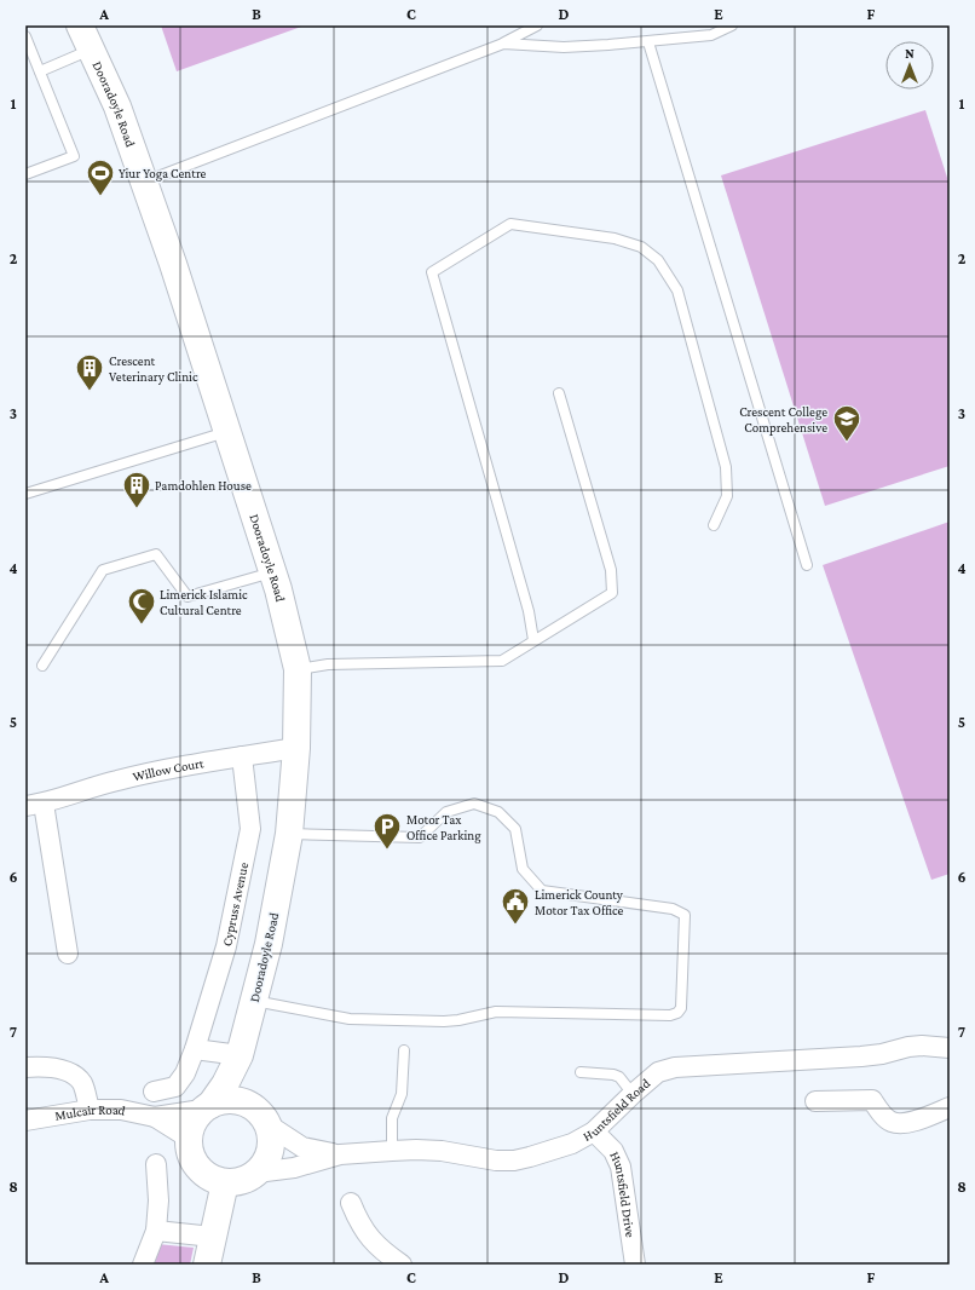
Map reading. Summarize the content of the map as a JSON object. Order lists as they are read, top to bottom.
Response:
{
  "streets": {
    "main road": ["Dooradoyle Road"],
    "street": [
      "Willow Court",
      "Cypruss Avenue",
      "Huntsfield Road",
      "Mulcair Road",
      "Huntsfield Drive"
    ]
  },
  "crossings": [
    ["Dooradoyle Road", "Willow Court"],
    ["Dooradoyle Road", "Huntsfield Road"],
    ["Dooradoyle Road", "Mulcair Road"],
    ["Willow Court", "Cypruss Avenue"],
    ["Huntsfield Road", "Mulcair Road"],
    ["Huntsfield Road", "Huntsfield Drive"]
  ],
  "places": {
    "sports": ["Yiur Yoga Centre"],
    "building": ["Crescent Veterinary Clinic", "Pamdohlen House"],
    "school or university": ["Crescent College Comprehensive"],
    "mosque": ["Limerick Islamic Cultural Centre"],
    "parking": ["Motor Tax Office Parking"],
    "public building": ["Limerick County Motor Tax Office"]
  },
  "north": "top",
  "grid": {
    "columns": [
      "A",
      "B",
      "C",
      "D",
      "E",
      "F"
    ],
    "rows": [
      "1",
      "2",
      "3",
      "4",
      "5",
      "6",
      "7",
      "8"
    ]
  }
}
